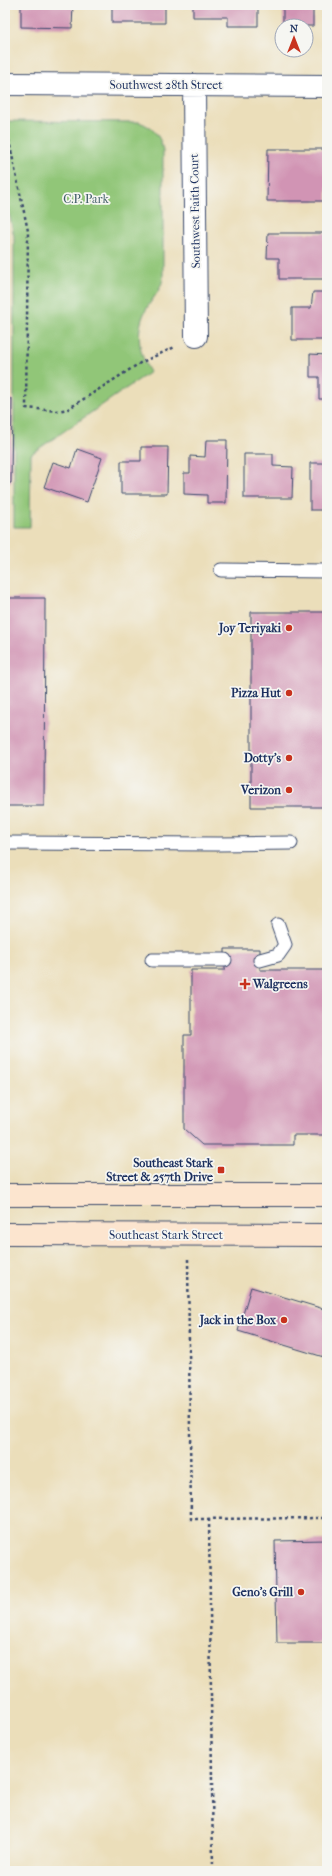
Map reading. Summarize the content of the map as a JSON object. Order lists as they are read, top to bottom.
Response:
{
  "streets": {
    "main road": ["Southeast Stark Street"],
    "street": ["Southwest 28th Street", "Southwest Faith Court"]
  },
  "crossings": [
    ["Southwest 28th Street", "Southwest Faith Court"]
  ],
  "parks": ["C.P. Park"],
  "places": {
    "other": [
      "Joy Teriyaki",
      "Pizza Hut",
      "Dotty's",
      "Verizon",
      "Jack in the Box",
      "Geno's Grill"
    ],
    "health": ["Walgreens"],
    "transit": ["Southeast Stark Street & 257th Drive"]
  },
  "north": "top"
}
